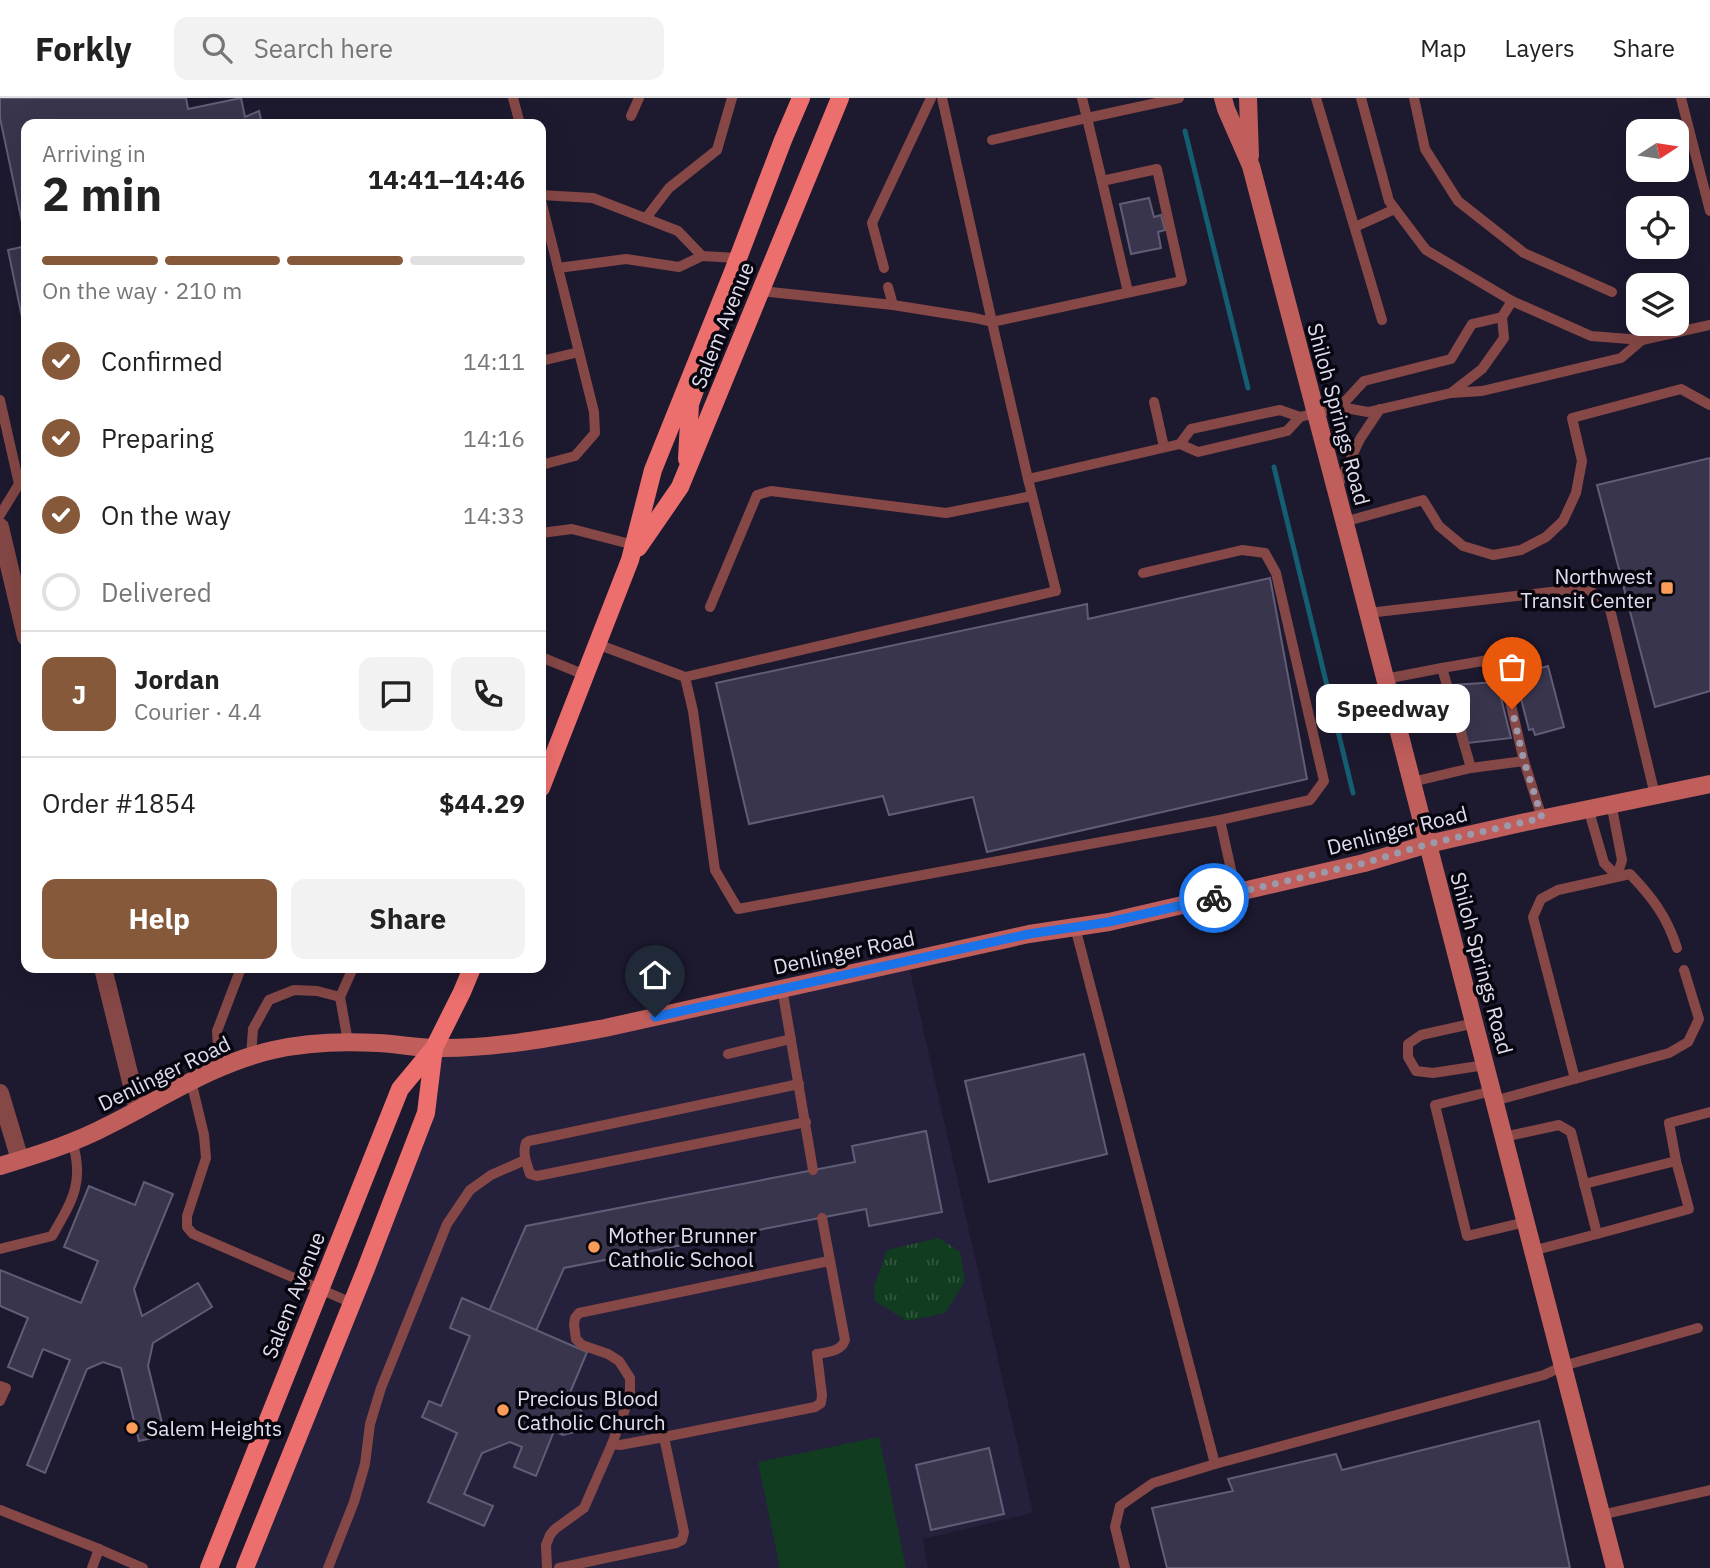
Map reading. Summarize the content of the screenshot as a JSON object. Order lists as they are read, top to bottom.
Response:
{
  "streets": {
    "main road": ["Salem Avenue"],
    "street": ["Shiloh Springs Road", "Denlinger Road"]
  },
  "crossings": [
    ["Salem Avenue", "Denlinger Road"],
    ["Shiloh Springs Road", "Denlinger Road"]
  ],
  "places": {
    "transit": ["Northwest Transit Center"],
    "other": [
      "Speedway",
      "Mother Brunner Catholic School",
      "Precious Blood Catholic Church",
      "Salem Heights"
    ]
  },
  "north": "right",
  "page": {
    "header": "Forkly",
    "search": "Search here",
    "nav": ["Map", "Layers", "Share"],
    "heading": ["2 min", "Arriving in", "14:41–14:46"],
    "panel": [
      "Jordan",
      "Courier · 4.4",
      "Order #1854",
      "$44.29"
    ],
    "bar": "On the way · 210 m",
    "list": [
      ["Confirmed", "14:11"],
      ["Preparing", "14:16"],
      ["On the way", "14:33"],
      "Delivered"
    ],
    "round": "J",
    "bubble": "Speedway",
    "buttons": ["Help", "Share"]
  }
}
